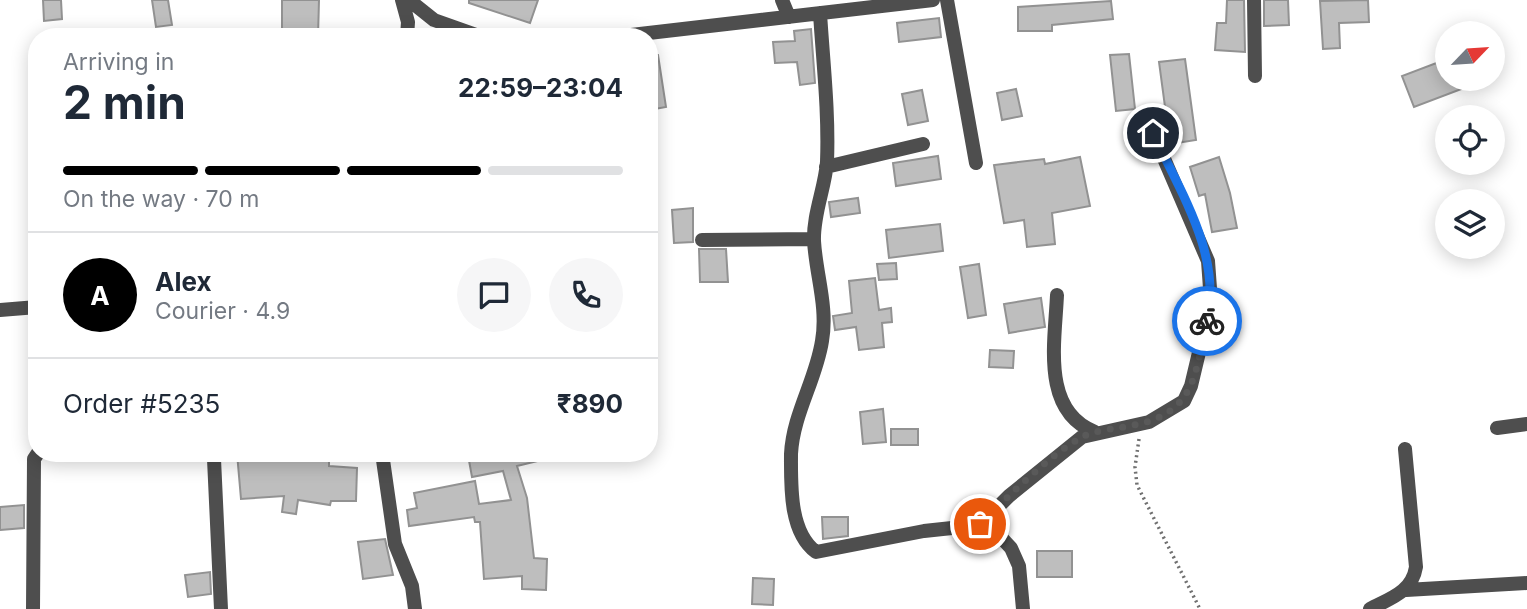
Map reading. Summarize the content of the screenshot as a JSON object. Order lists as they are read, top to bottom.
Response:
{
  "north": "top right",
  "page": {
    "heading": ["2 min", "Arriving in", "22:59–23:04"],
    "panel": [
      "Alex",
      "Courier · 4.9",
      "Order #5235",
      "₹890"
    ],
    "bar": "On the way · 70 m",
    "round": "A"
  }
}
